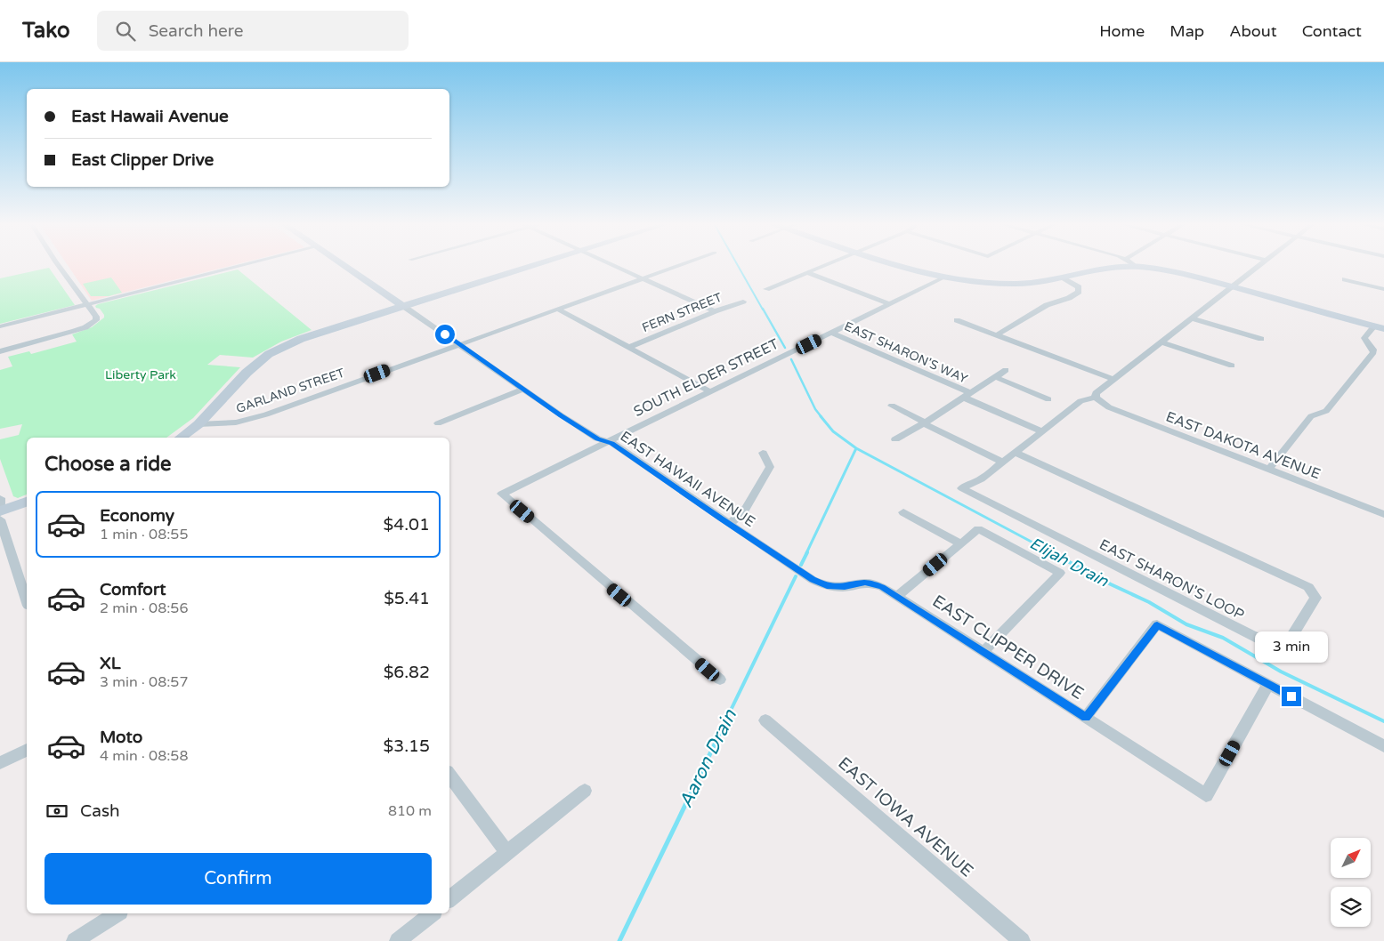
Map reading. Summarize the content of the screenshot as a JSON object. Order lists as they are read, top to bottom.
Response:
{
  "streets": {
    "street": [
      "FERN STREET",
      "EAST SHARON'S WAY",
      "SOUTH ELDER STREET",
      "GARLAND STREET",
      "EAST DAKOTA AVENUE",
      "EAST HAWAII AVENUE",
      "EAST SHARON'S LOOP",
      "EAST CLIPPER DRIVE",
      "EAST IOWA AVENUE"
    ]
  },
  "crossings": [
    ["EAST SHARON'S WAY", "SOUTH ELDER STREET"],
    ["SOUTH ELDER STREET", "EAST HAWAII AVENUE"],
    ["GARLAND STREET", "EAST HAWAII AVENUE"],
    ["EAST HAWAII AVENUE", "EAST CLIPPER DRIVE"]
  ],
  "water": ["Elijah Drain", "Aaron Drain"],
  "parks": ["Liberty Park"],
  "north": "top right",
  "page": {
    "header": "Tako",
    "search": "Search here",
    "nav": [
      "Home",
      "Map",
      "About",
      "Contact"
    ],
    "banner": ["East Hawaii Avenue", "East Clipper Drive"],
    "heading": "Choose a ride",
    "list": [
      {
        "name": "Economy",
        "note": "1 min · 08:55",
        "value": "$4.01"
      },
      {
        "name": "Comfort",
        "note": "2 min · 08:56",
        "value": "$5.41"
      },
      {
        "name": "XL",
        "note": "3 min · 08:57",
        "value": "$6.82"
      },
      {
        "name": "Moto",
        "note": "4 min · 08:58",
        "value": "$3.15"
      }
    ],
    "bubble": "3 min",
    "pay": ["Cash", "810 m"],
    "buttons": "Confirm"
  }
}
